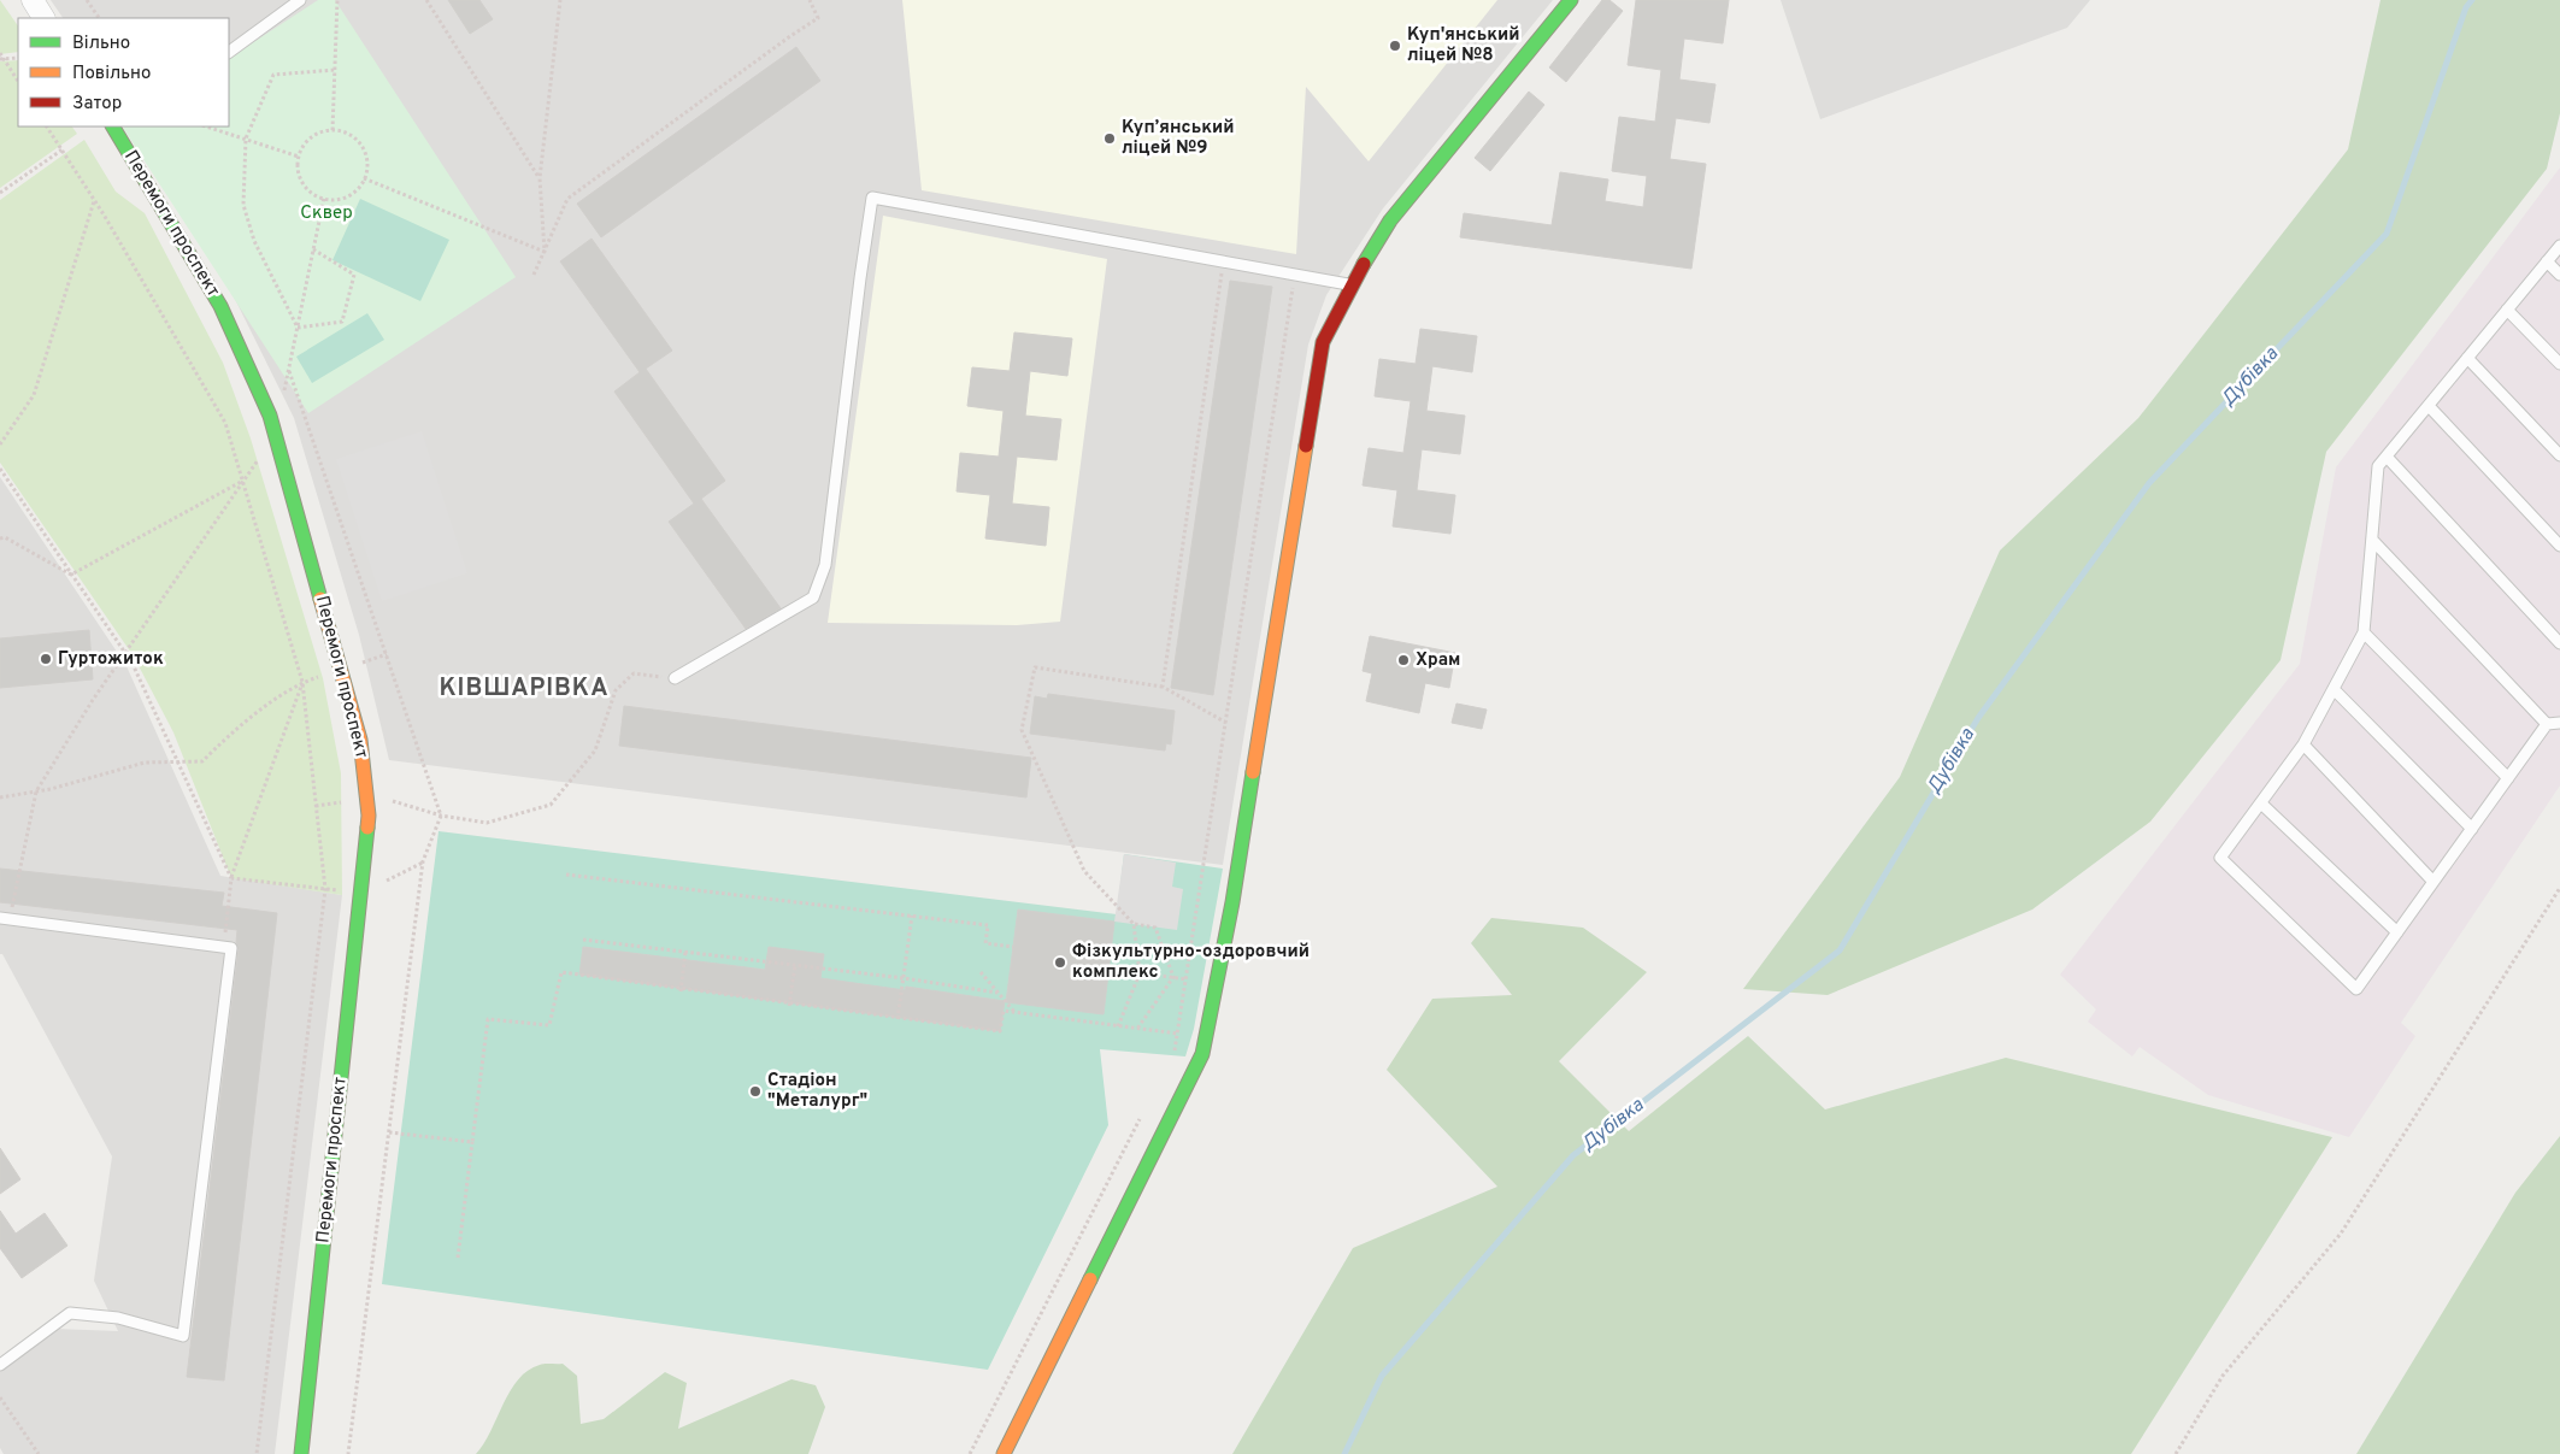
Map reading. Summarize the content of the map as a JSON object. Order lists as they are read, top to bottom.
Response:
{
  "streets": {
    "street": ["Перемоги проспект"]
  },
  "districts": ["КІВШАРІВКА"],
  "water": ["Дубівка"],
  "parks": ["Сквер"],
  "places": [
    "Куп'янський ліцей №8",
    "Куп’янський ліцей №9",
    "Гуртожиток",
    "Храм",
    "Фізкультурно-оздоровчий комплекс",
    "Стадіон \"Металург\""
  ],
  "legend": ["Вільно", "Повільно", "Затор"]
}
